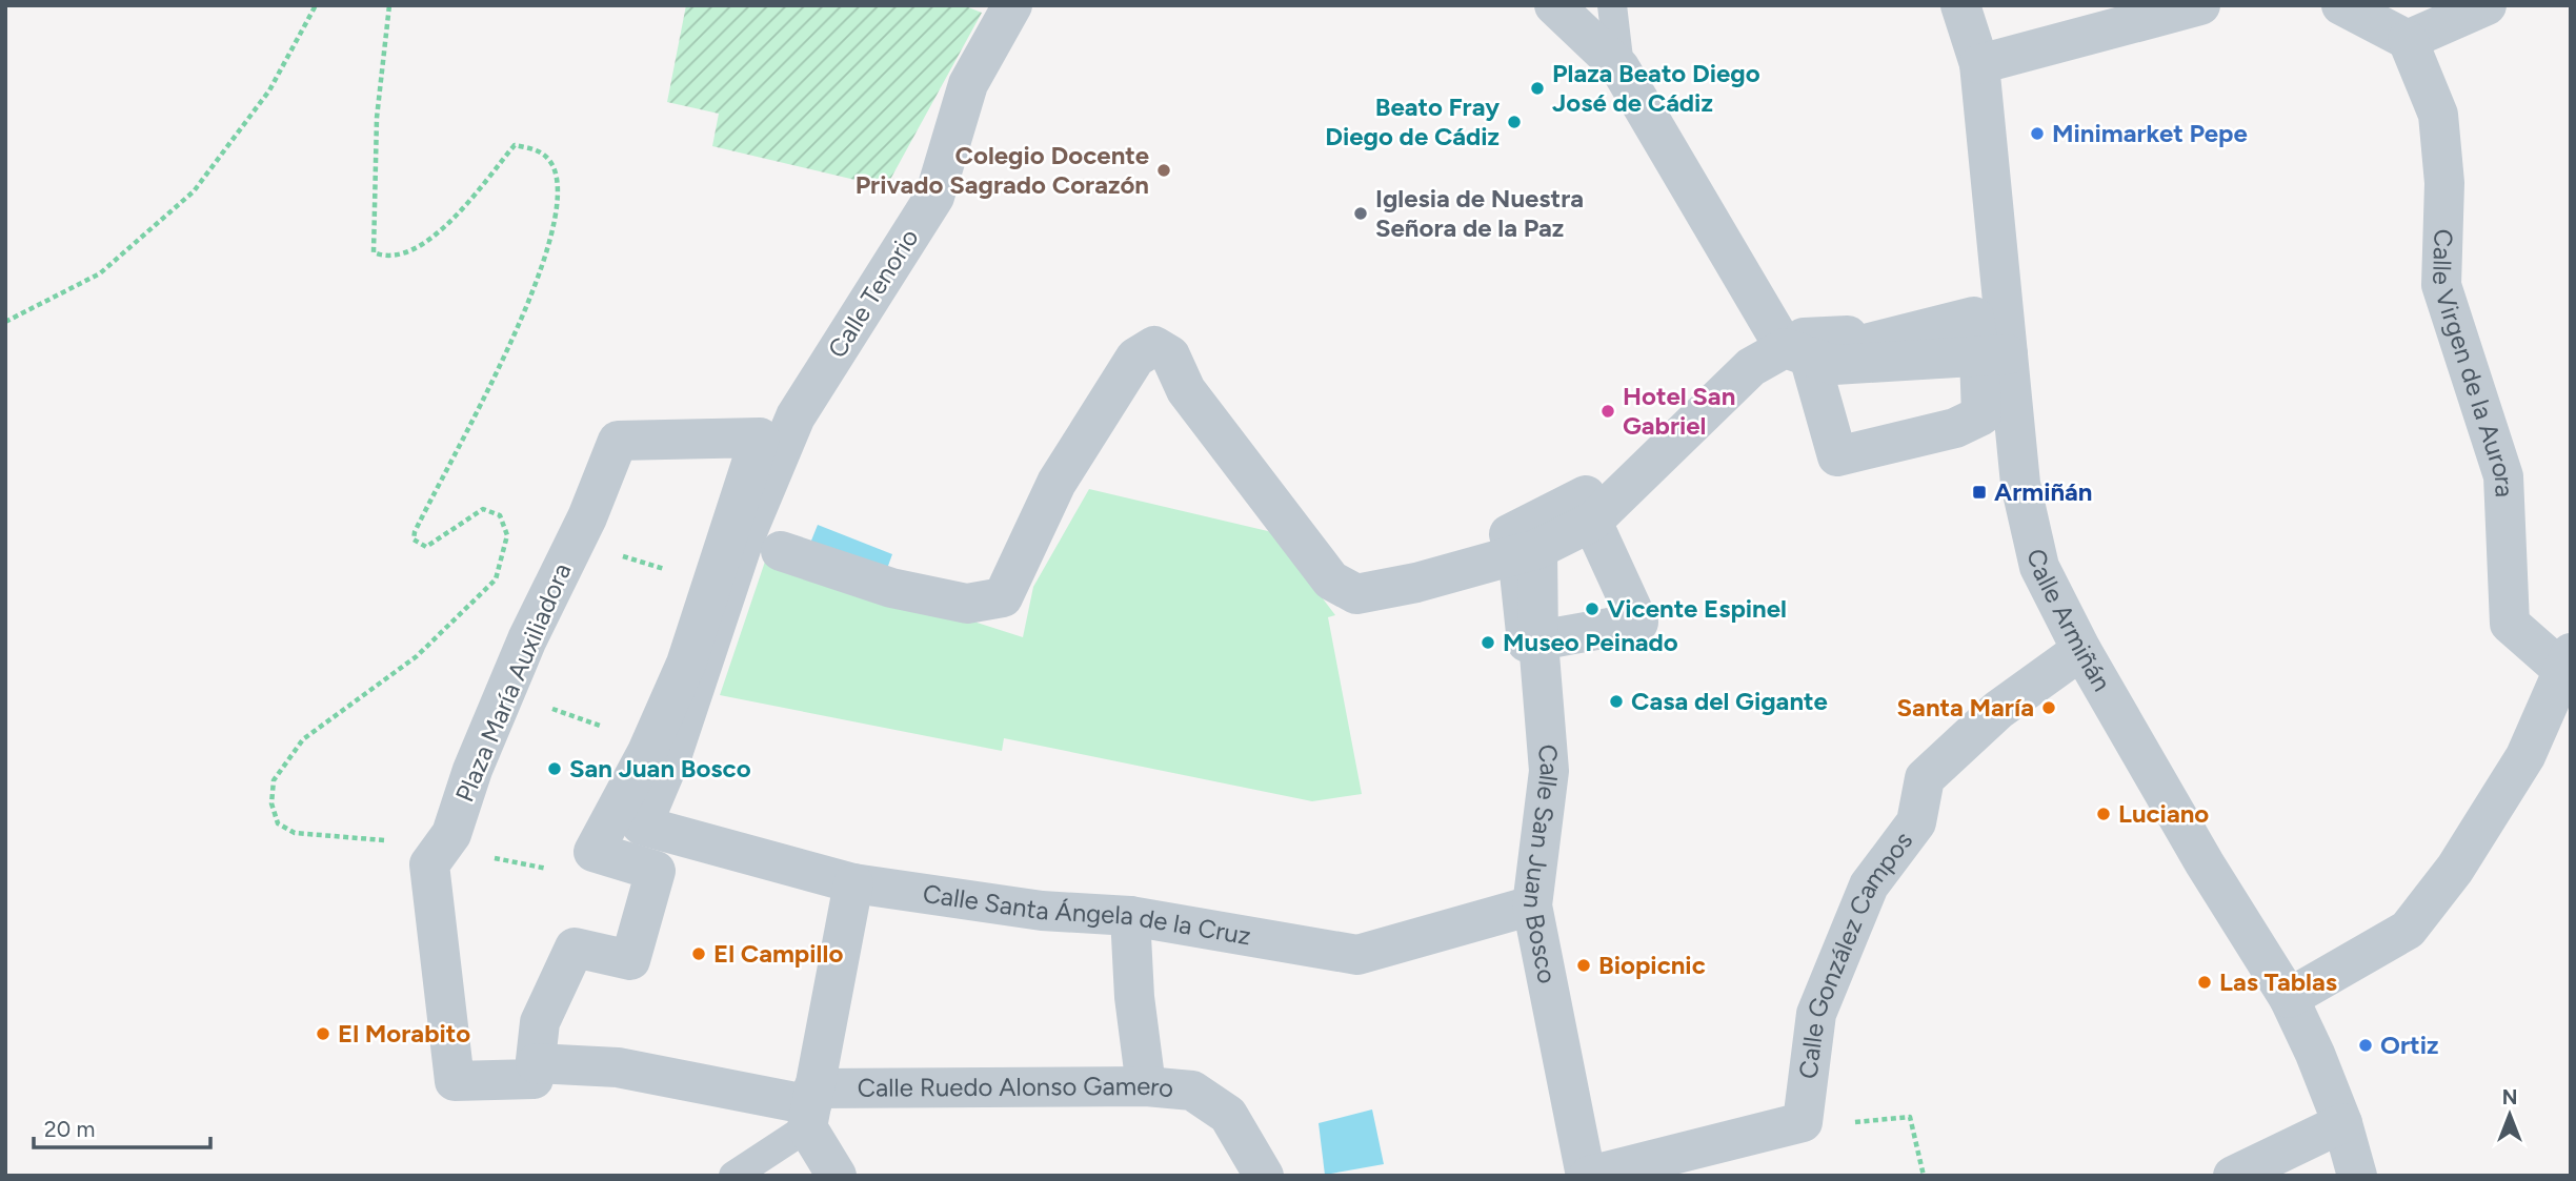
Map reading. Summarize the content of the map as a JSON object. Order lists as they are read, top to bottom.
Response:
{
  "streets": {
    "street": [
      "Calle Tenorio",
      "Calle Virgen de la Aurora",
      "Calle Armiñán",
      "Plaza María Auxiliadora",
      "Calle San Juan Bosco",
      "Calle Santa Ángela de la Cruz",
      "Calle González Campos",
      "Calle Ruedo Alonso Gamero"
    ]
  },
  "crossings": [
    ["Calle Tenorio", "Calle Santa Ángela de la Cruz"],
    ["Calle Armiñán", "Calle González Campos"],
    ["Plaza María Auxiliadora", "Calle Ruedo Alonso Gamero"],
    ["Calle San Juan Bosco", "Calle Santa Ángela de la Cruz"]
  ],
  "places": {
    "other": [
      "Plaza Beato Diego José de Cádiz",
      "Beato Fray Diego de Cádiz",
      "Minimarket Pepe",
      "Colegio Docente Privado Sagrado Corazón",
      "Iglesia de Nuestra Señora de la Paz",
      "Hotel San Gabriel",
      "Vicente Espinel",
      "Museo Peinado",
      "Casa del Gigante",
      "Santa María",
      "San Juan Bosco",
      "Luciano",
      "El Campillo",
      "Biopicnic",
      "Las Tablas",
      "El Morabito",
      "Ortiz"
    ],
    "transit": ["Armiñán"]
  },
  "scale_bar": "20 m",
  "north": "top"
}
